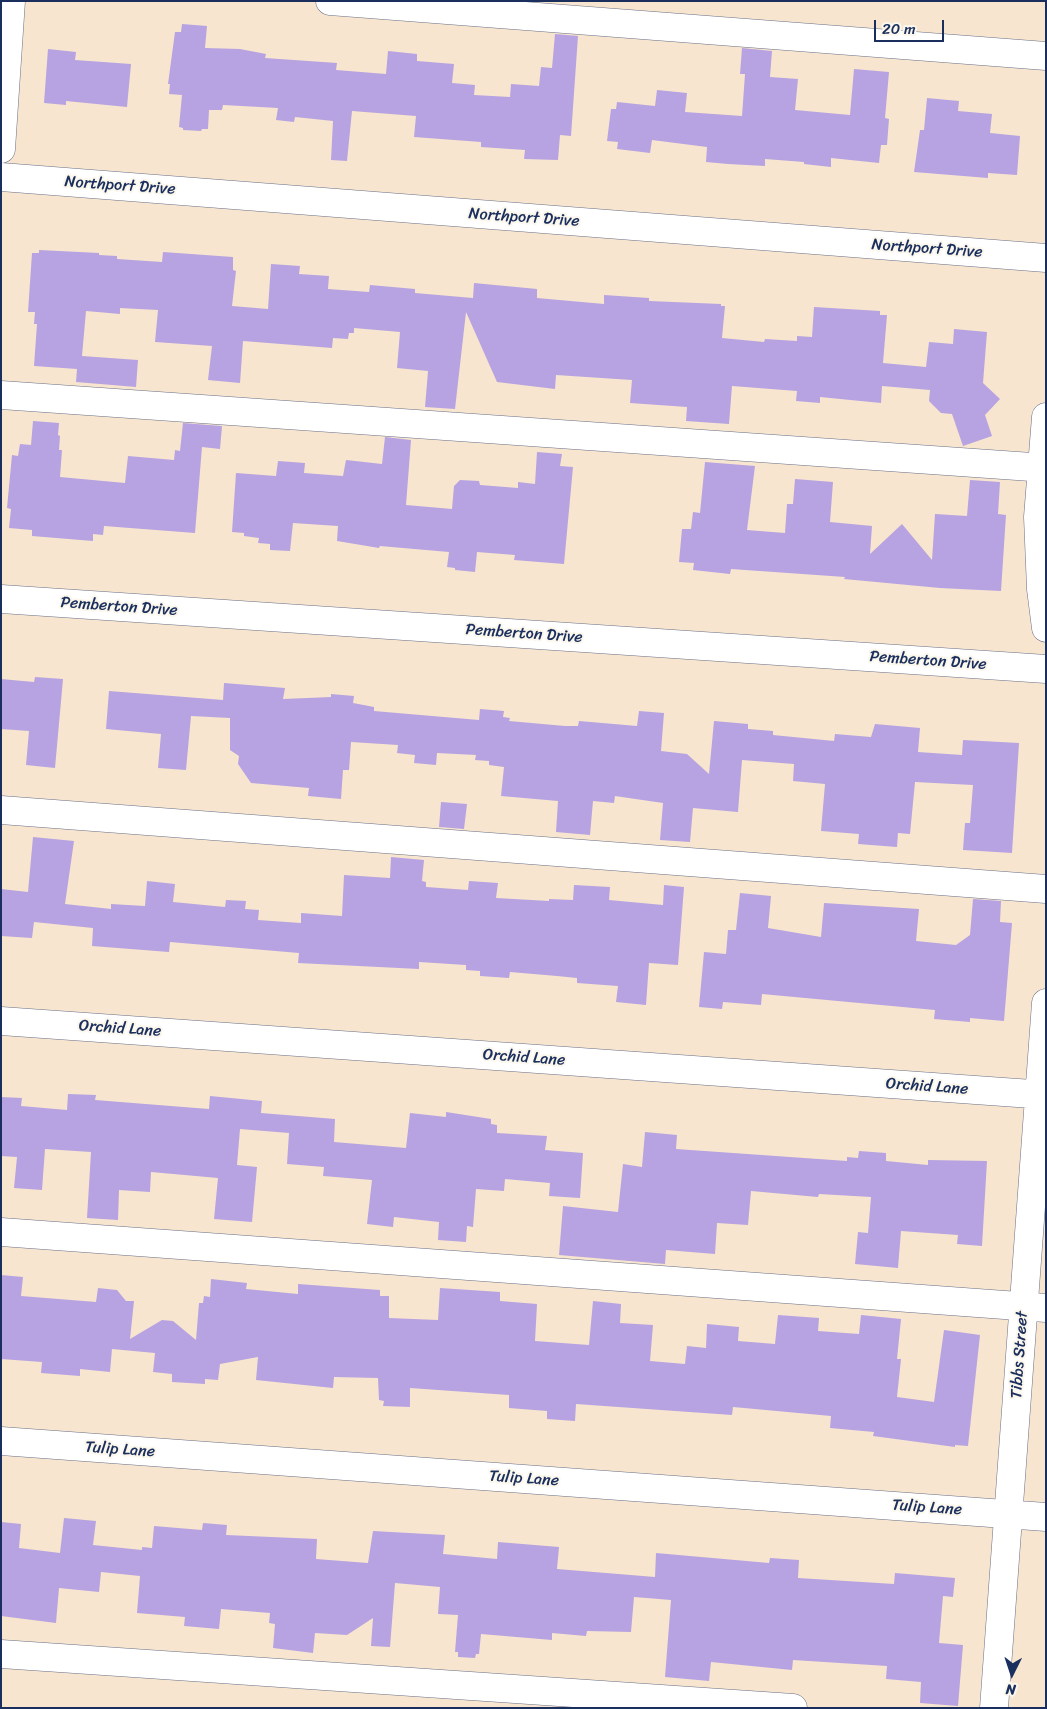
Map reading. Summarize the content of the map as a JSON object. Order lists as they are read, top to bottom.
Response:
{
  "streets": {
    "street": [
      "Northport Drive",
      "Pemberton Drive",
      "Orchid Lane",
      "Tibbs Street",
      "Tulip Lane"
    ]
  },
  "crossings": [
    ["Orchid Lane", "Tibbs Street"],
    ["Tibbs Street", "Tulip Lane"]
  ],
  "scale_bar": "20 m",
  "north": "bottom"
}
